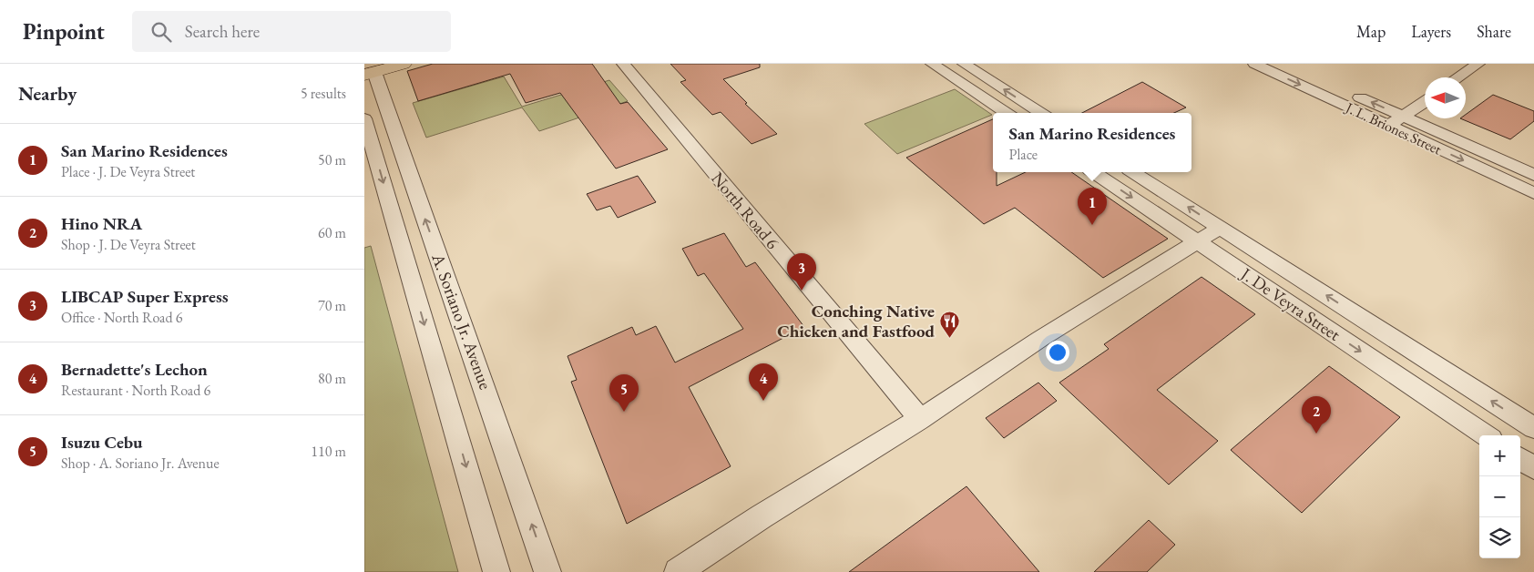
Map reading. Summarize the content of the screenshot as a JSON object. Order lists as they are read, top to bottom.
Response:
{
  "streets": {
    "street": [
      "J. L. Briones Street",
      "North Road 6",
      "J. De Veyra Street",
      "A. Soriano Jr. Avenue"
    ]
  },
  "places": {
    "restaurant": ["Conching Native Chicken and Fastfood"]
  },
  "north": "left",
  "page": {
    "header": "Pinpoint",
    "search": "Search here",
    "nav": ["Map", "Layers", "Share"],
    "heading": ["Nearby", "5 results"],
    "popup": ["San Marino Residences", "Place"],
    "list": [
      {
        "mark": "1",
        "name": "San Marino Residences",
        "note": "Place · J. De Veyra Street",
        "value": "50 m"
      },
      {
        "mark": "2",
        "name": "Hino NRA",
        "note": "Shop · J. De Veyra Street",
        "value": "60 m"
      },
      {
        "mark": "3",
        "name": "LIBCAP Super Express",
        "note": "Office · North Road 6",
        "value": "70 m"
      },
      {
        "mark": "4",
        "name": "Bernadette's Lechon",
        "note": "Restaurant · North Road 6",
        "value": "80 m"
      },
      {
        "mark": "5",
        "name": "Isuzu Cebu",
        "note": "Shop · A. Soriano Jr. Avenue",
        "value": "110 m"
      }
    ],
    "pins": [
      "1",
      "3",
      "4",
      "5",
      "2"
    ],
    "map_buttons": ["+", "−"]
  }
}
